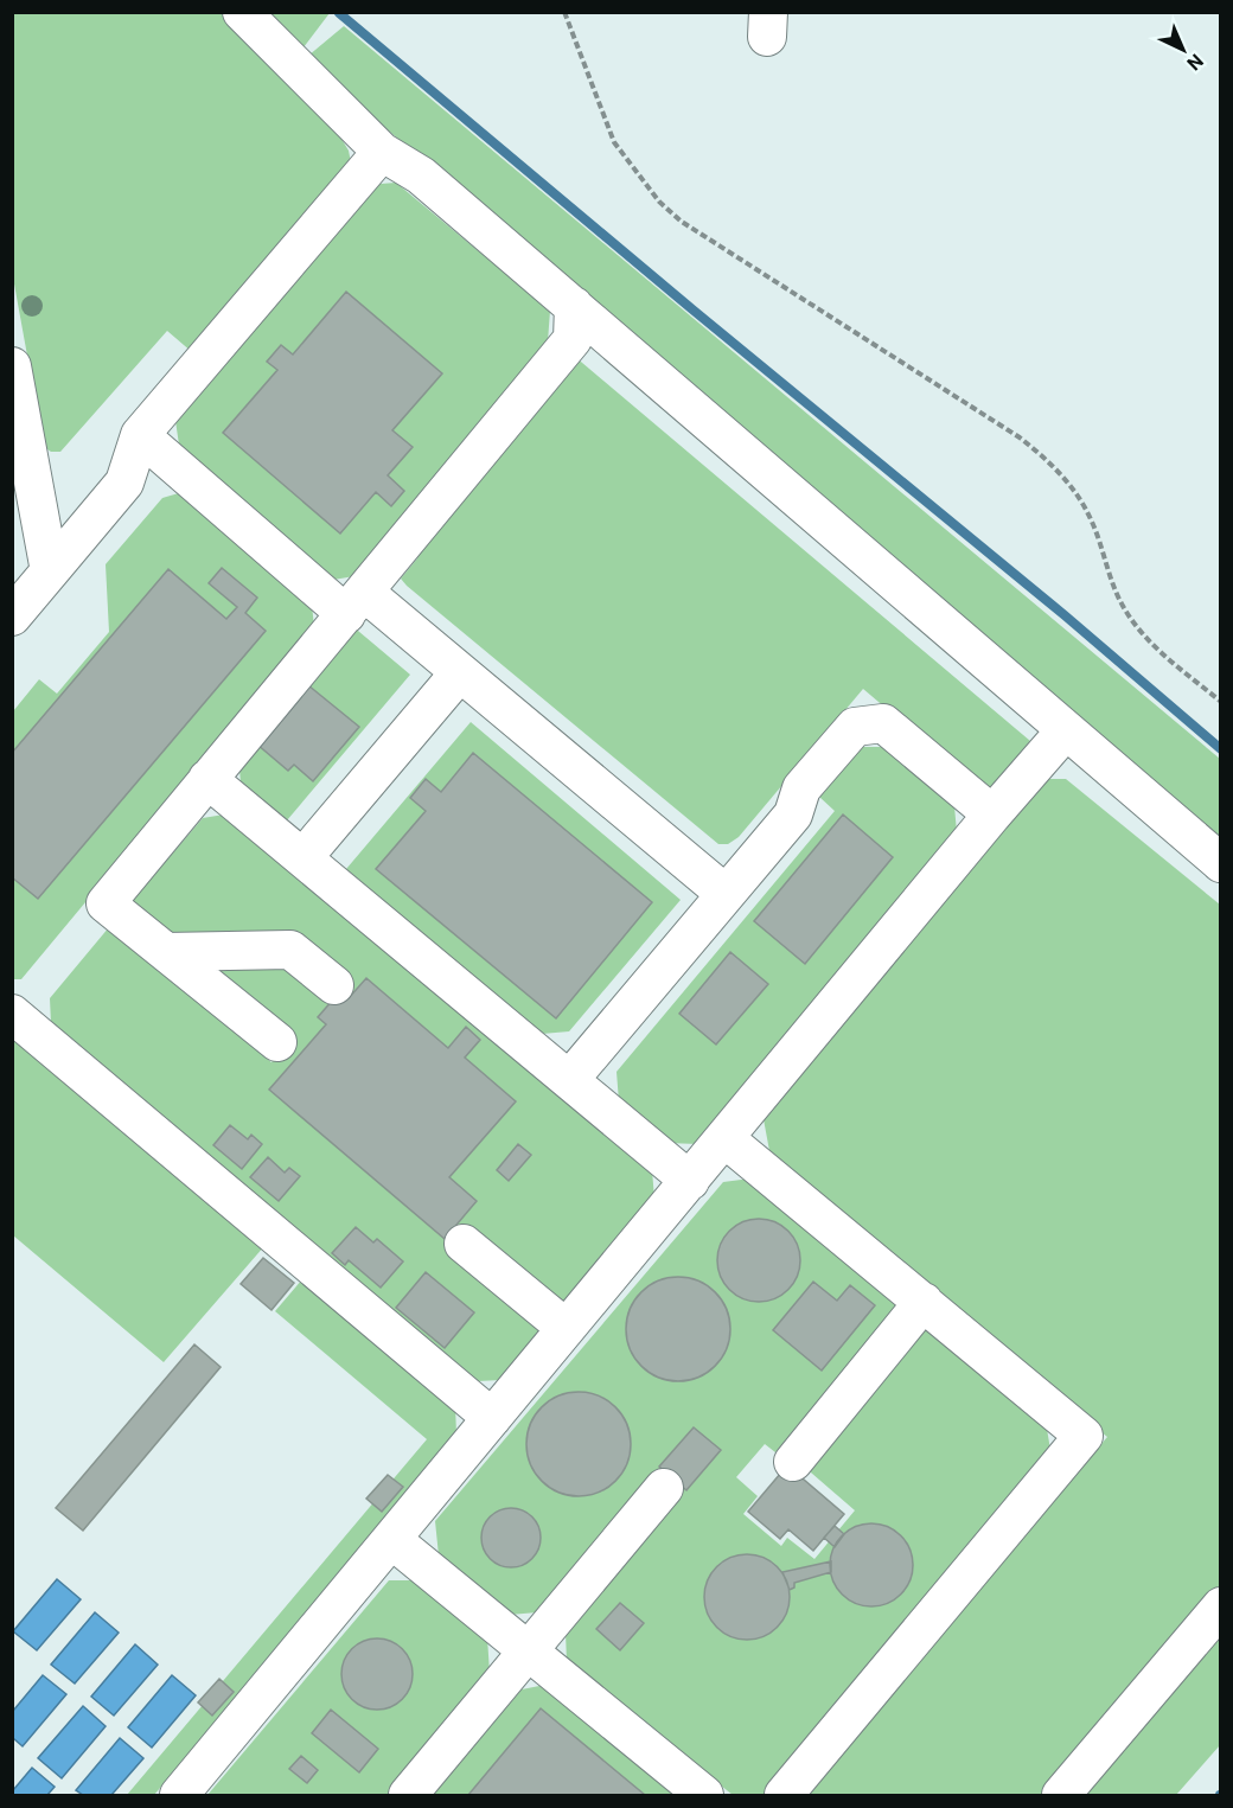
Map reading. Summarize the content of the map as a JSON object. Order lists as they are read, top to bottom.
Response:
{
  "north": "bottom right"
}
